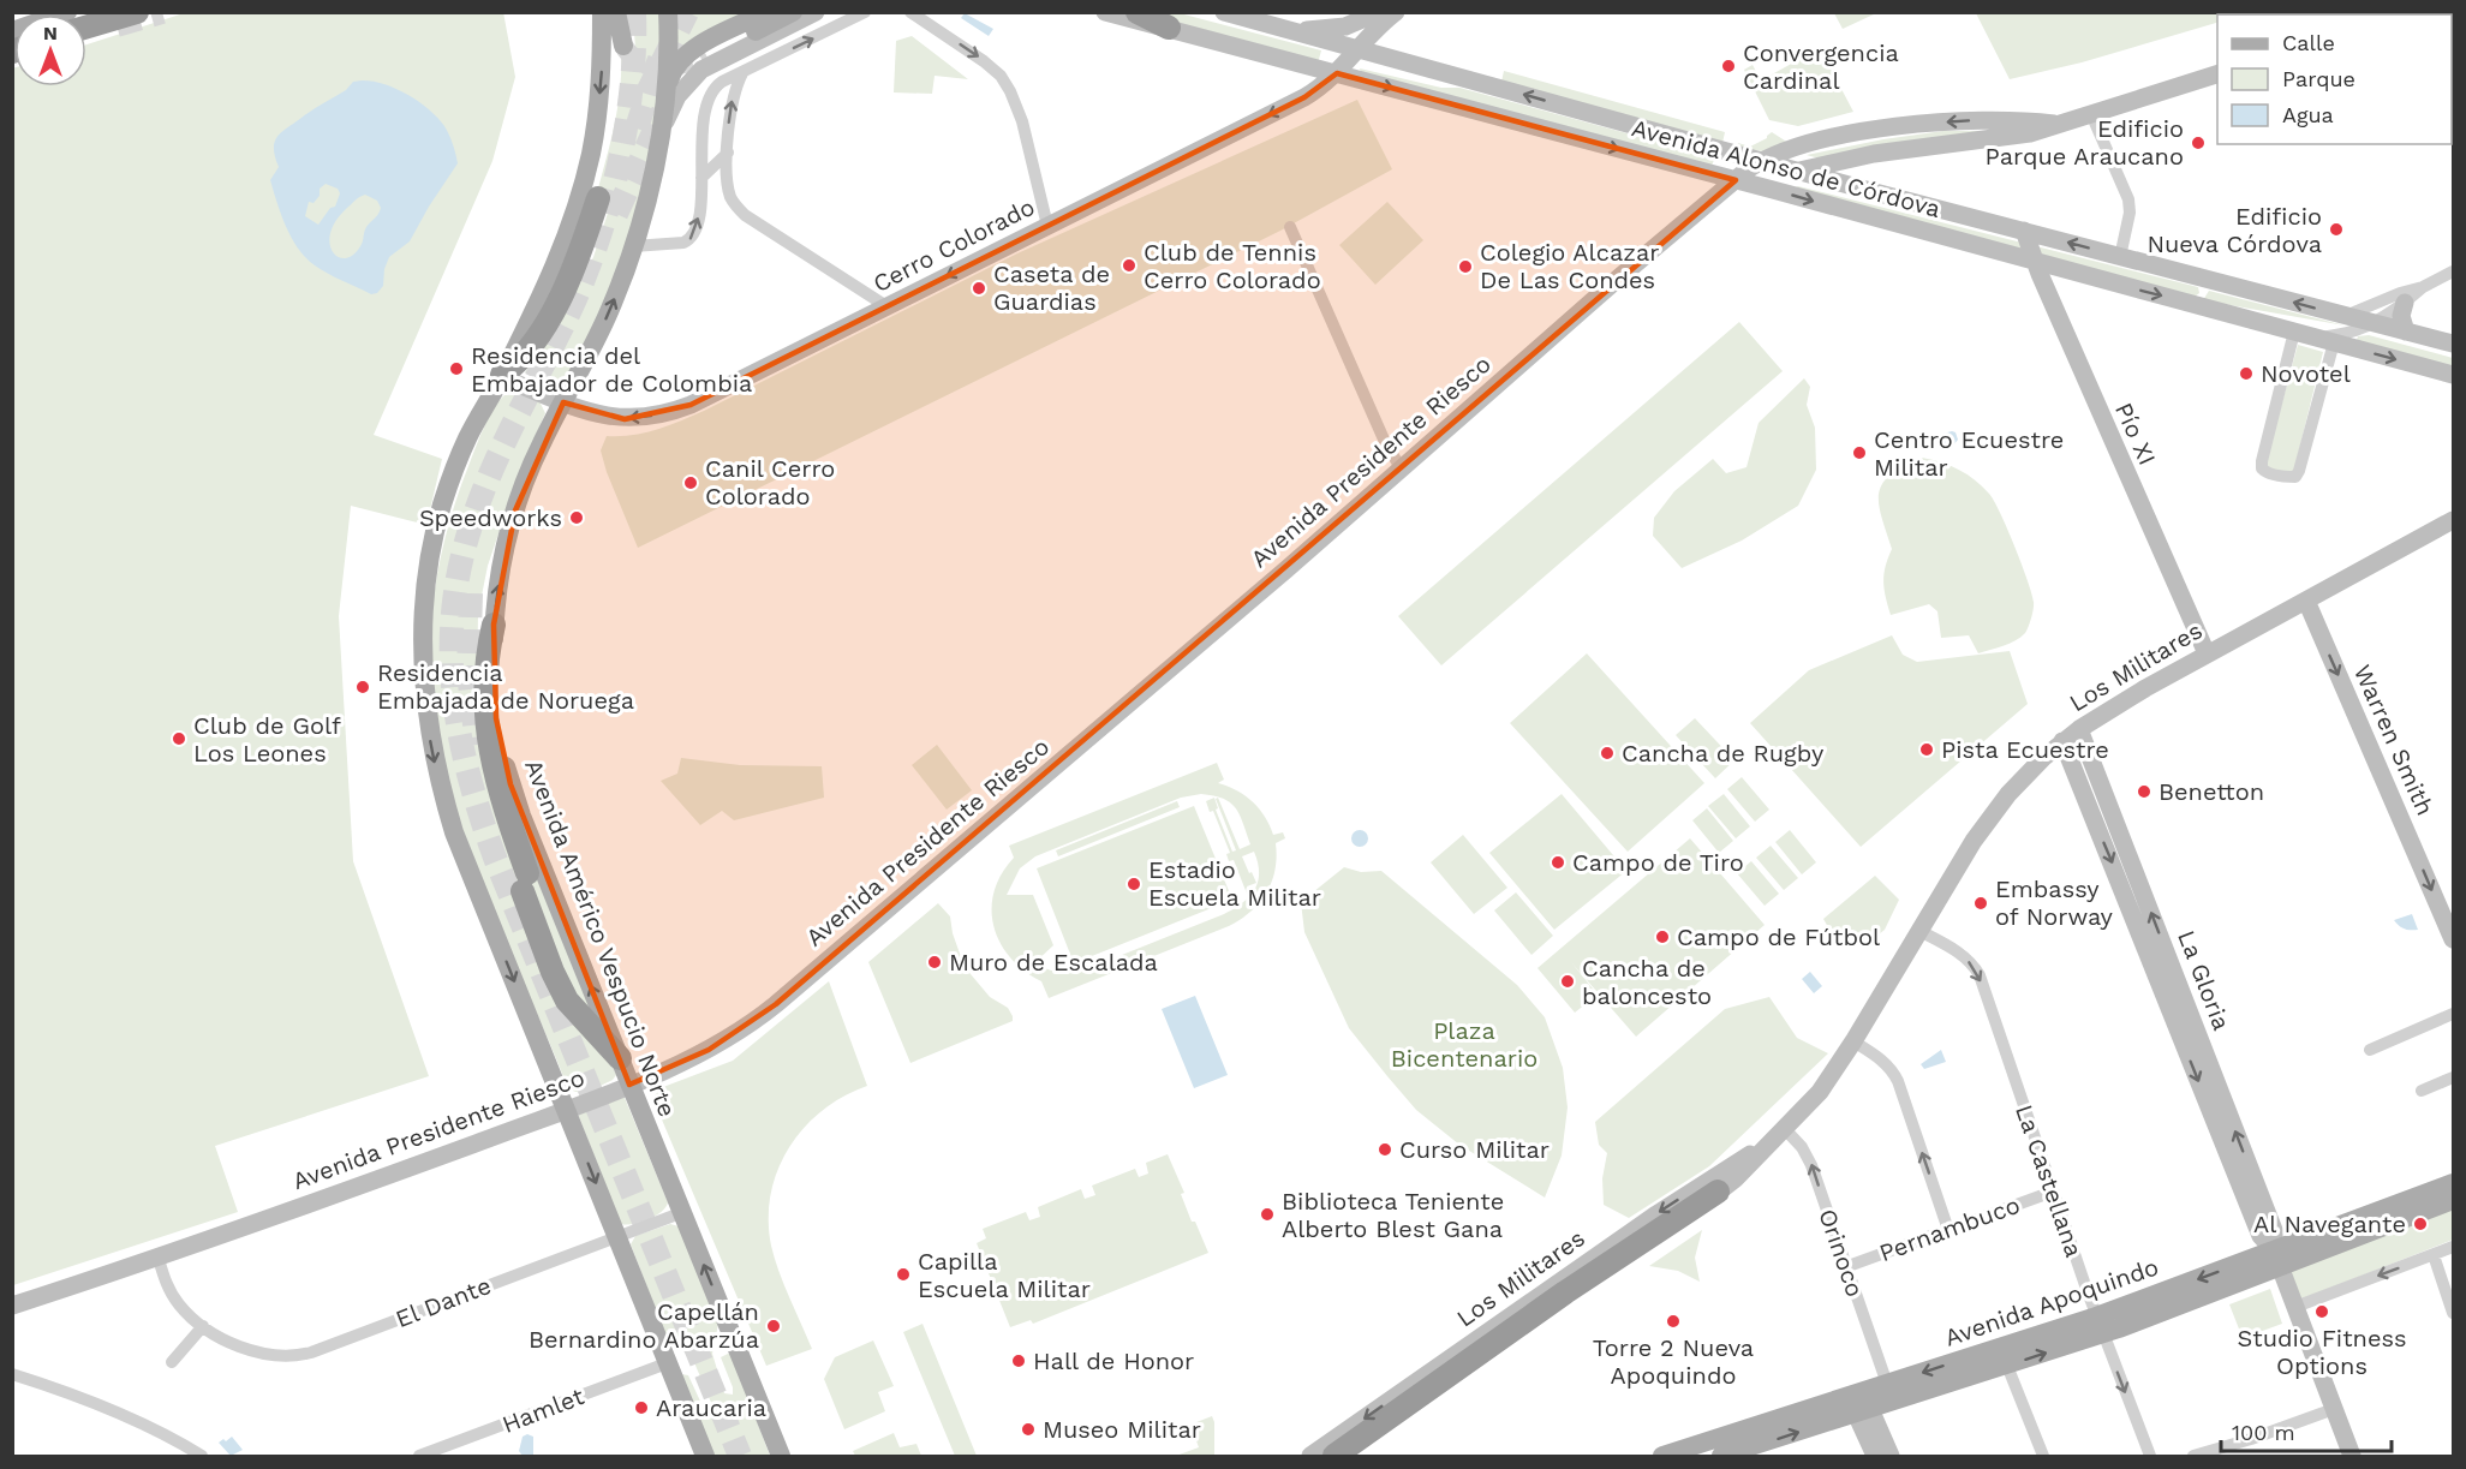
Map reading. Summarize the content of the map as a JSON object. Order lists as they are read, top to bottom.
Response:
{
  "streets": {
    "main road": [
      "Avenida Alonso de Córdova",
      "Cerro Colorado",
      "Pío XI",
      "Avenida Presidente Riesco",
      "Los Militares",
      "Warren Smith",
      "Avenida Américo Vespucio Norte",
      "La Gloria",
      "Avenida Apoquindo"
    ],
    "street": [
      "La Castellana",
      "Pernambuco",
      "Orinoco",
      "El Dante",
      "Hamlet"
    ]
  },
  "crossings": [
    ["Avenida Alonso de Córdova", "Cerro Colorado"],
    ["Avenida Alonso de Córdova", "Pío XI"],
    ["Avenida Alonso de Córdova", "Avenida Presidente Riesco"],
    ["Cerro Colorado", "Avenida Américo Vespucio Norte"],
    ["Pío XI", "Los Militares"],
    ["Avenida Presidente Riesco", "Avenida Américo Vespucio Norte"],
    ["Avenida Presidente Riesco", "El Dante"],
    ["Los Militares", "Warren Smith"],
    ["Los Militares", "La Gloria"],
    ["Los Militares", "La Castellana"],
    ["Los Militares", "Orinoco"],
    ["Avenida Américo Vespucio Norte", "El Dante"],
    ["La Gloria", "Avenida Apoquindo"],
    ["La Castellana", "Pernambuco"],
    ["La Castellana", "Avenida Apoquindo"],
    ["Pernambuco", "Orinoco"],
    ["Orinoco", "Avenida Apoquindo"]
  ],
  "one_way": ["Cerro Colorado", "Warren Smith"],
  "parks": ["Plaza Bicentenario"],
  "places": [
    "Convergencia Cardinal",
    "Edificio Parque Araucano",
    "Edificio Nueva Córdova",
    "Club de Tennis Cerro Colorado",
    "Colegio Alcazar De Las Condes",
    "Caseta de Guardias",
    "Residencia del Embajador de Colombia",
    "Novotel",
    "Centro Ecuestre Militar",
    "Canil Cerro Colorado",
    "Speedworks",
    "Residencia Embajada de Noruega",
    "Club de Golf Los Leones",
    "Pista Ecuestre",
    "Cancha de Rugby",
    "Benetton",
    "Campo de Tiro",
    "Estadio Escuela Militar",
    "Embassy of Norway",
    "Campo de Fútbol",
    "Muro de Escalada",
    "Cancha de baloncesto",
    "Curso Militar",
    "Biblioteca Teniente Alberto Blest Gana",
    "Al Navegante",
    "Capilla Escuela Militar",
    "Studio Fitness Options",
    "Torre 2 Nueva Apoquindo",
    "Capellán Bernardino Abarzúa",
    "Hall de Honor",
    "Araucaria",
    "Museo Militar"
  ],
  "legend": ["Calle", "Parque", "Agua"],
  "scale_bar": "100 m",
  "north": "top"
}
